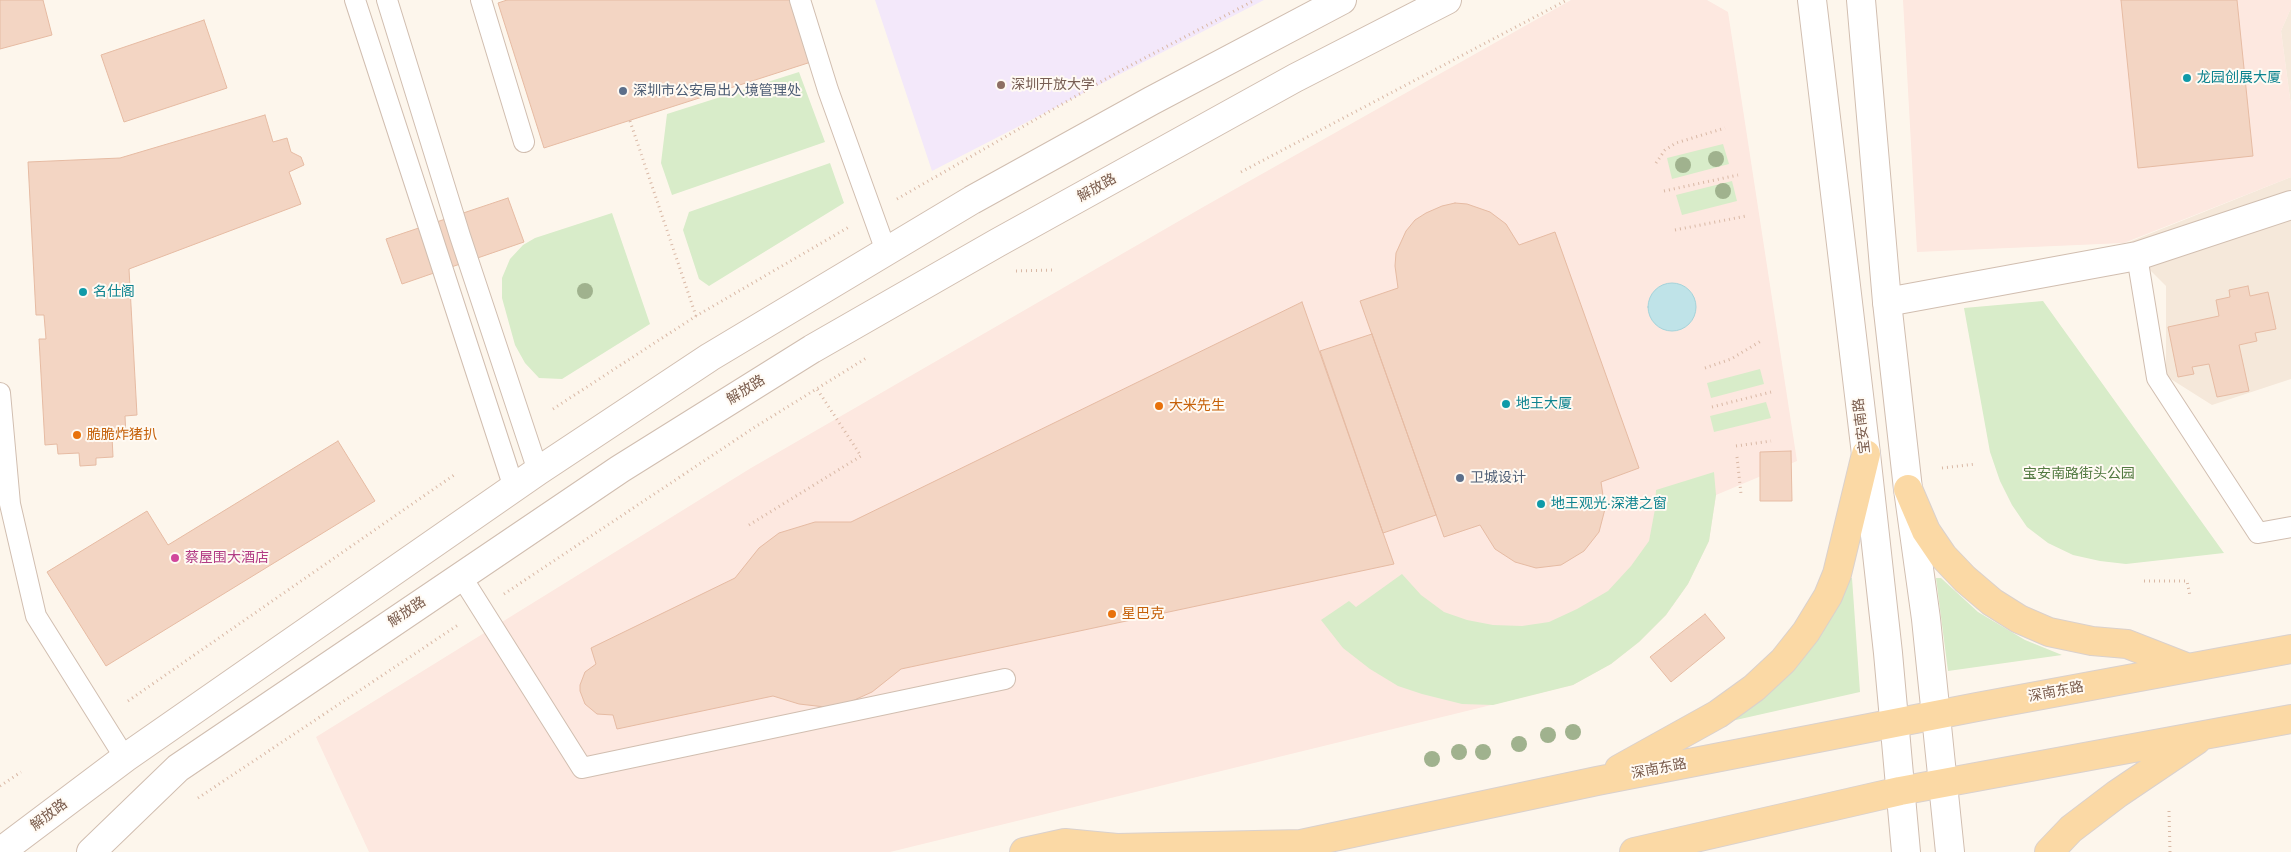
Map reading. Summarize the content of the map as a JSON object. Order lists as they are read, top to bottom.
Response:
{
  "streets": {
    "main road": ["深南东路"],
    "street": ["解放路", "宝安南路"]
  },
  "crossings": [
    ["宝安南路", "深南东路"]
  ],
  "parks": ["宝安南路街头公园"],
  "places": [
    "龙园创展大厦",
    "深圳开放大学",
    "深圳市公安局出入境管理处",
    "名仕阁",
    "地王大厦",
    "大米先生",
    "脆脆炸猪扒",
    "卫城设计",
    "地王观光·深港之窗",
    "蔡屋围大酒店",
    "星巴克"
  ]
}
